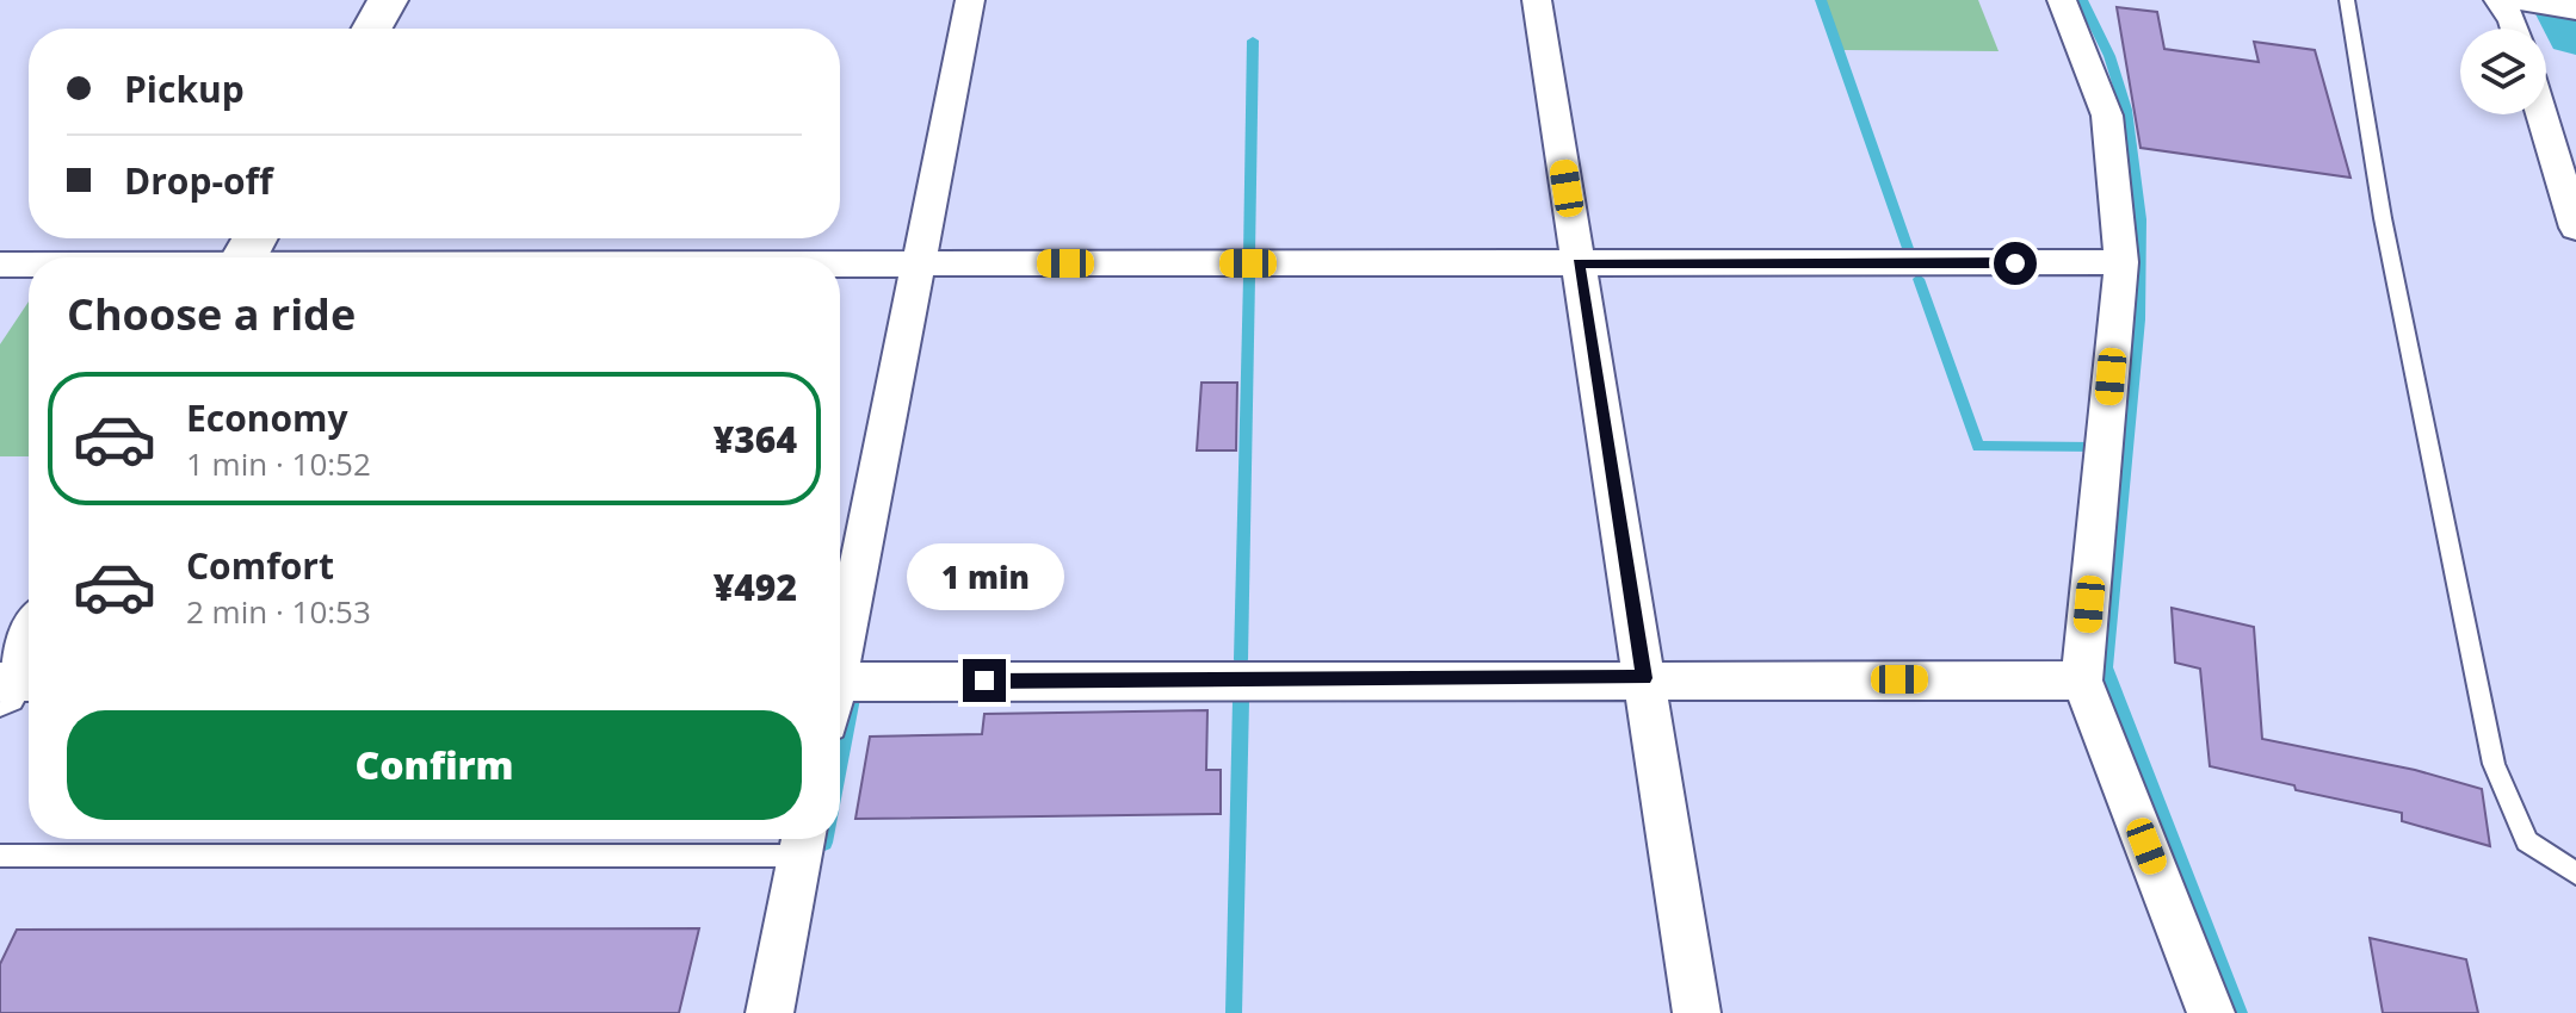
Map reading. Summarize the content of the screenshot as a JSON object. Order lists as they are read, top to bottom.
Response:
{
  "page": {
    "banner": ["Pickup", "Drop-off"],
    "heading": "Choose a ride",
    "list": [
      {
        "name": "Economy",
        "note": "1 min · 10:52",
        "value": "¥364"
      },
      {
        "name": "Comfort",
        "note": "2 min · 10:53",
        "value": "¥492"
      }
    ],
    "bubble": "1 min",
    "buttons": "Confirm"
  }
}
